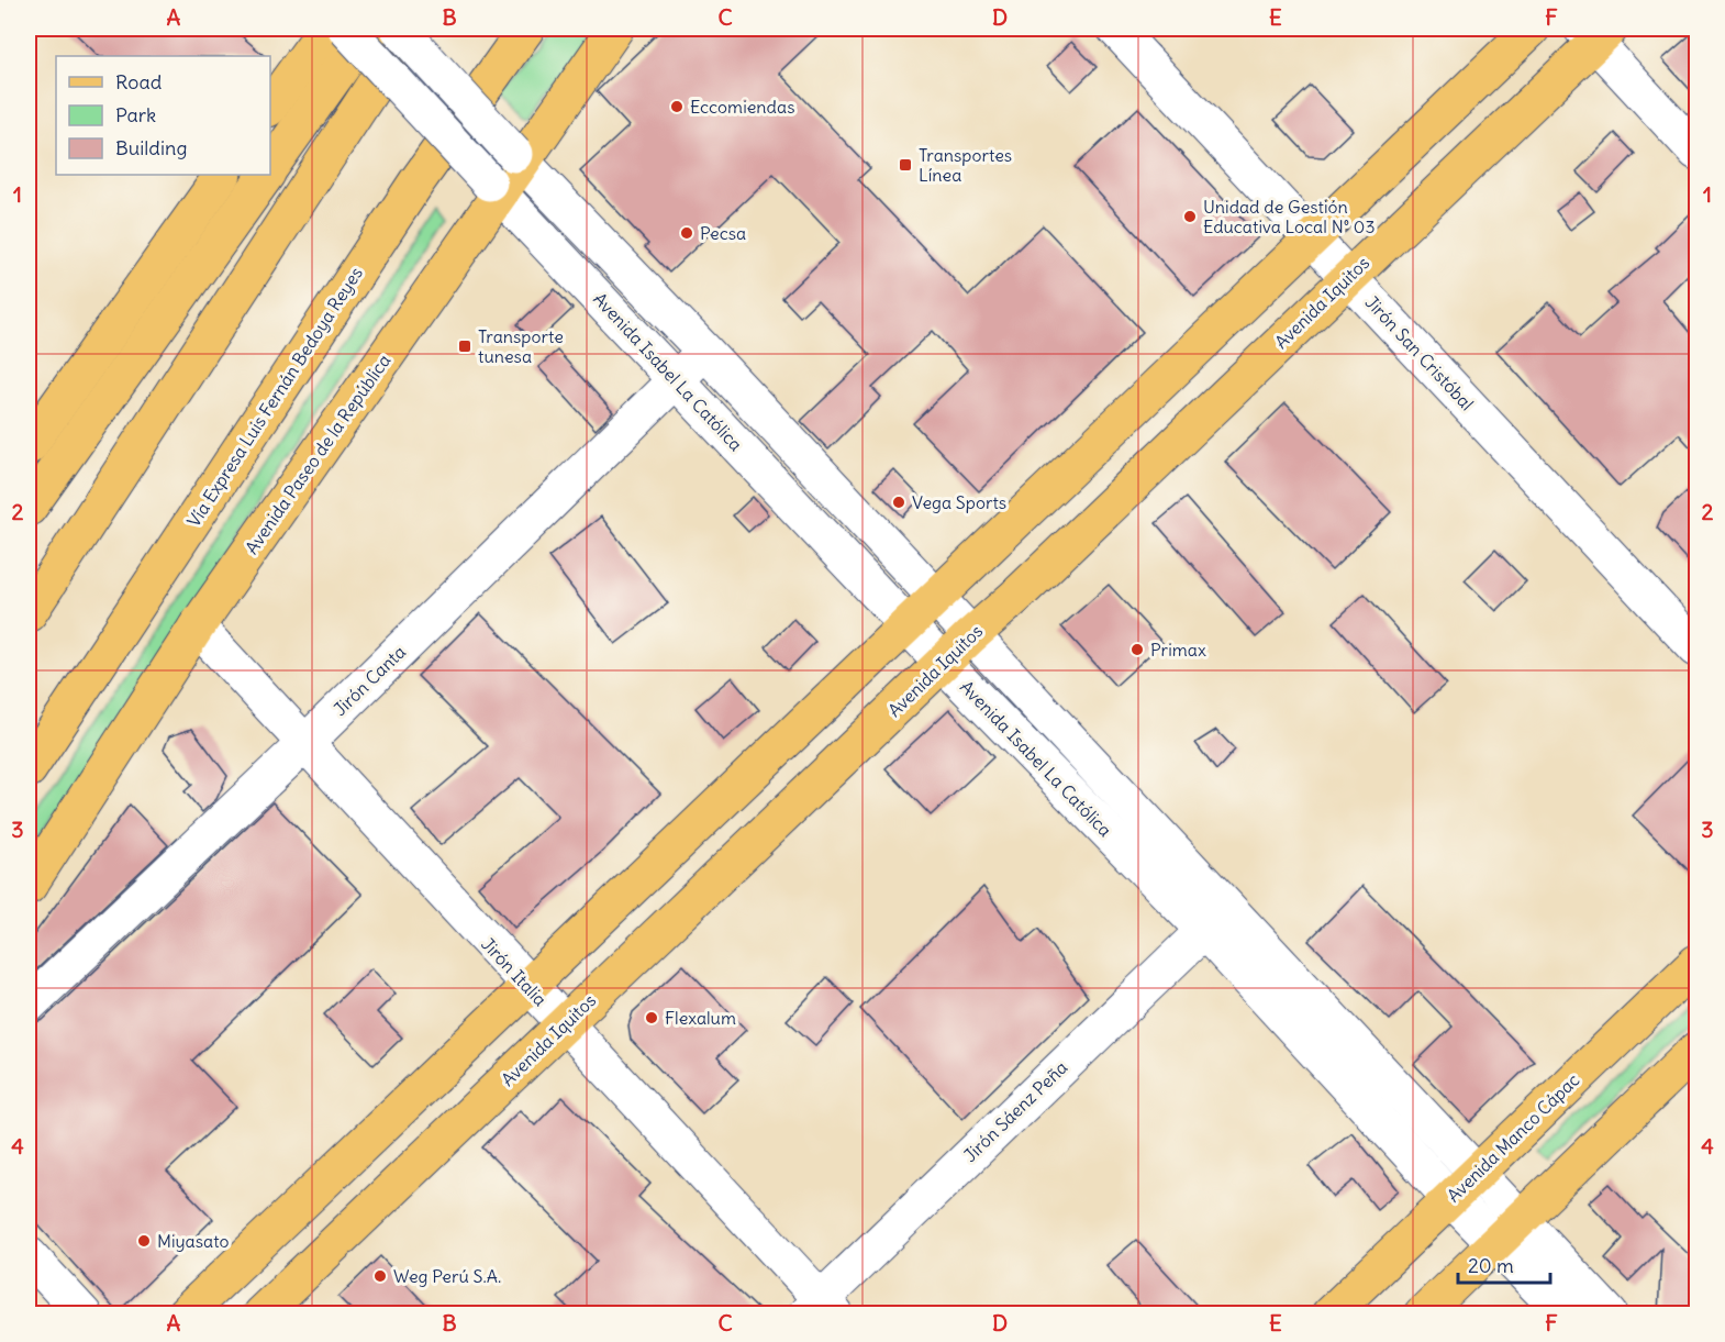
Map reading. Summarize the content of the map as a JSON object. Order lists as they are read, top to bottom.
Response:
{
  "streets": {
    "main road": [
      "Avenida Iquitos",
      "Vía Expresa Luis Fernán Bedoya Reyes",
      "Avenida Paseo de la República",
      "Avenida Manco Cápac"
    ],
    "street": [
      "Jirón San Cristóbal",
      "Avenida Isabel La Católica",
      "Jirón Canta",
      "Jirón Italia",
      "Jirón Sáenz Peña"
    ]
  },
  "crossings": [
    ["Avenida Iquitos", "Jirón San Cristóbal"],
    ["Avenida Iquitos", "Avenida Isabel La Católica"],
    ["Avenida Iquitos", "Jirón Italia"],
    ["Avenida Isabel La Católica", "Avenida Paseo de la República"],
    ["Avenida Isabel La Católica", "Jirón Canta"],
    ["Avenida Isabel La Católica", "Jirón Sáenz Peña"],
    ["Avenida Isabel La Católica", "Avenida Manco Cápac"],
    ["Avenida Paseo de la República", "Jirón Italia"],
    ["Jirón Canta", "Jirón Italia"],
    ["Jirón Italia", "Jirón Sáenz Peña"]
  ],
  "places": {
    "other": [
      "Eccomiendas",
      "Unidad de Gestión Educativa Local N° 03",
      "Pecsa",
      "Vega Sports",
      "Primax",
      "Flexalum",
      "Miyasato",
      "Weg Perú S.A."
    ],
    "transit": ["Transportes Línea", "Transporte tunesa"]
  },
  "legend": ["Road", "Park", "Building"],
  "scale_bar": "20 m",
  "grid": {
    "columns": [
      "A",
      "B",
      "C",
      "D",
      "E",
      "F"
    ],
    "rows": [
      "1",
      "2",
      "3",
      "4"
    ]
  }
}
